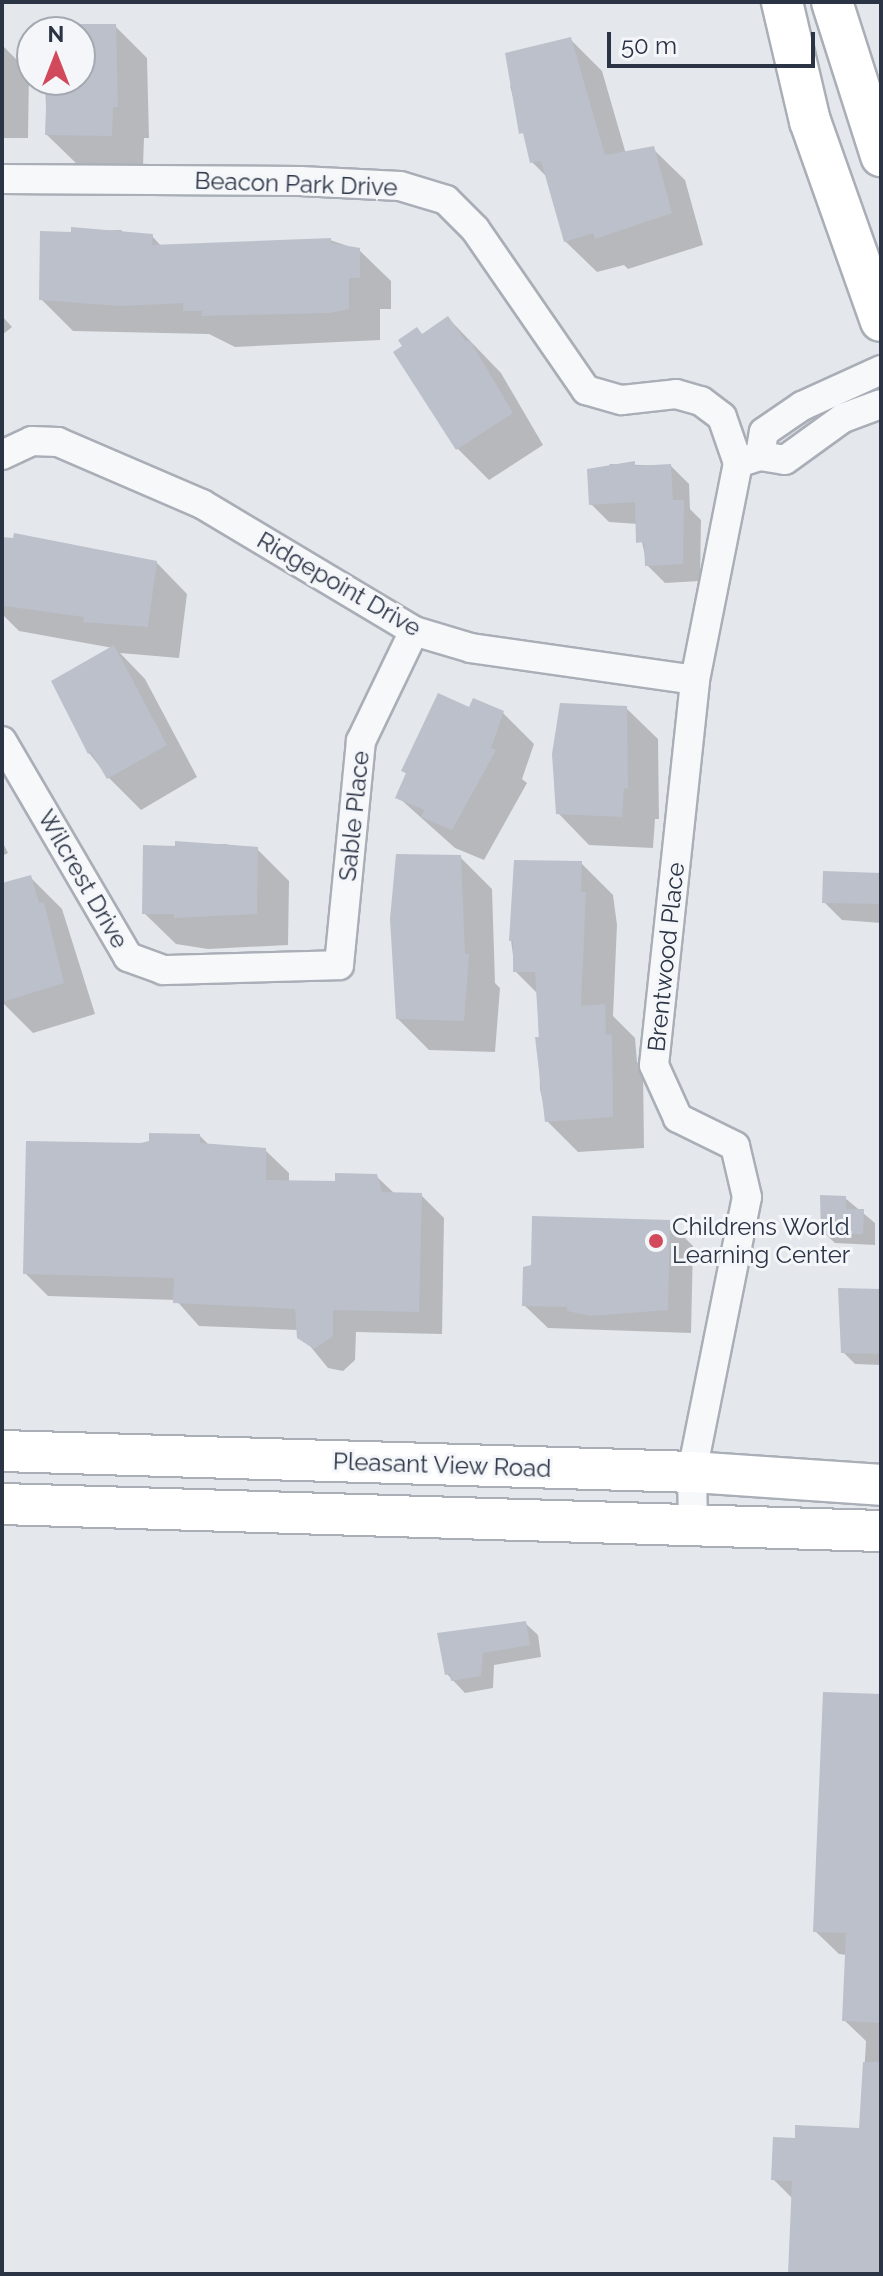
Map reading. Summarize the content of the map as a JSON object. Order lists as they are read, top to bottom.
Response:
{
  "streets": {
    "main road": ["Pleasant View Road"],
    "street": [
      "Beacon Park Drive",
      "Ridgepoint Drive",
      "Sable Place",
      "Wilcrest Drive",
      "Brentwood Place"
    ]
  },
  "crossings": [
    ["Beacon Park Drive", "Brentwood Place"],
    ["Ridgepoint Drive", "Sable Place"],
    ["Ridgepoint Drive", "Brentwood Place"],
    ["Sable Place", "Wilcrest Drive"],
    ["Brentwood Place", "Pleasant View Road"]
  ],
  "places": ["Childrens World Learning Center"],
  "scale_bar": "50 m",
  "north": "top"
}
